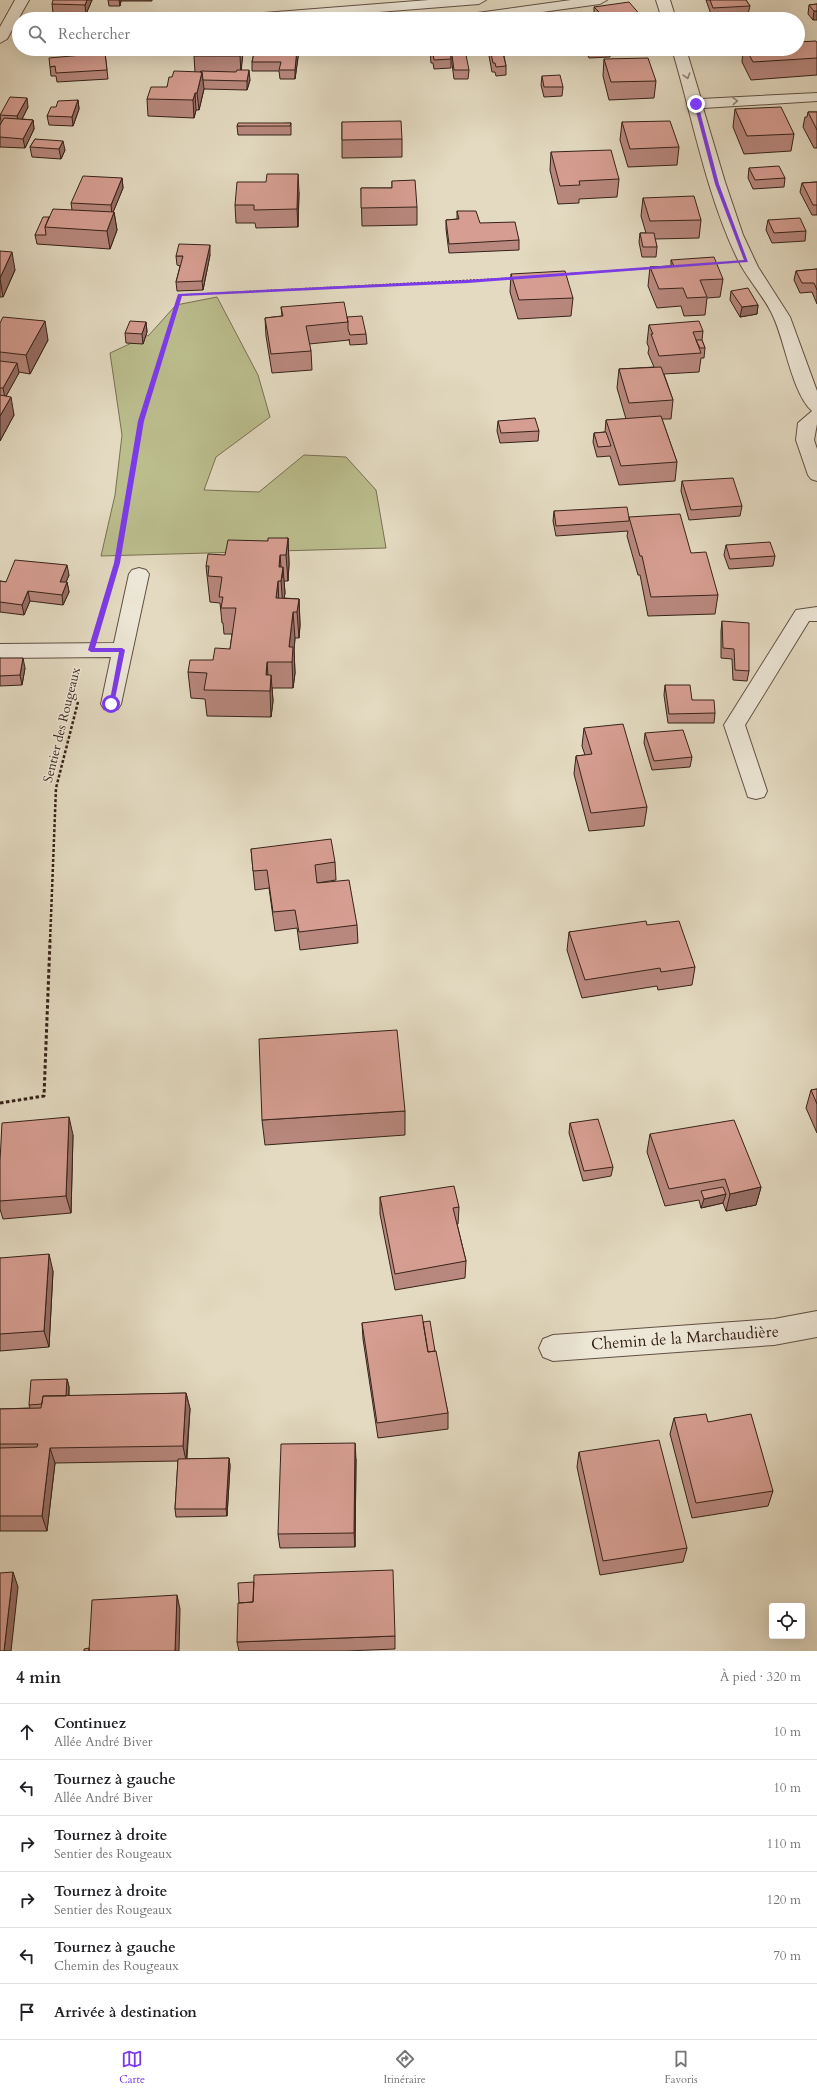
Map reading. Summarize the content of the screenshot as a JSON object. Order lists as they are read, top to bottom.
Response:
{
  "streets": {
    "street": ["Chemin de la Marchaudière"],
    "path": ["Sentier des Rougeaux"]
  },
  "page": {
    "search": "Rechercher",
    "heading": ["4 min", "À pied · 320 m"],
    "list": [
      ["Continuez", "Allée André Biver", "10 m"],
      ["Tournez à gauche", "Allée André Biver", "10 m"],
      ["Tournez à droite", "Sentier des Rougeaux", "110 m"],
      ["Tournez à droite", "Sentier des Rougeaux", "120 m"],
      ["Tournez à gauche", "Chemin des Rougeaux", "70 m"],
      "Arrivée à destination"
    ],
    "nav": ["Carte", "Itinéraire", "Favoris"]
  }
}
